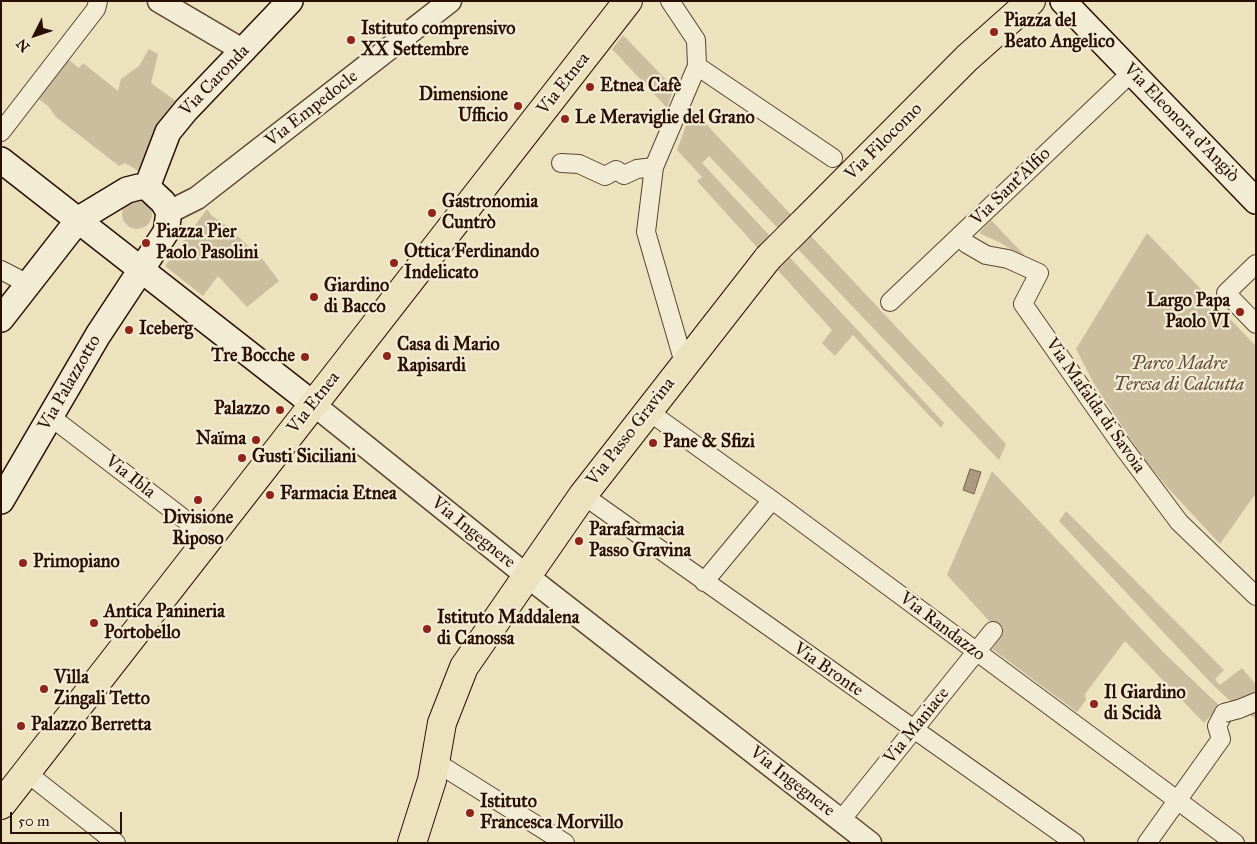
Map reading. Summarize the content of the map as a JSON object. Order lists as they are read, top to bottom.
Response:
{
  "streets": {
    "main road": [
      "Via Caronda",
      "Via Etnea",
      "Via Eleonora d'Angiò",
      "Via Filocomo",
      "Via Palazzotto",
      "Via Passo Gravina",
      "Via Ingegnere"
    ],
    "street": [
      "Via Empedocle",
      "Via Sant'Alfio",
      "Via Mafalda di Savoia",
      "Via Ibla",
      "Via Randazzo",
      "Via Bronte",
      "Via Maniace"
    ]
  },
  "crossings": [
    ["Via Etnea", "Via Ibla"],
    ["Via Etnea", "Via Ingegnere"],
    ["Via Empedocle", "Via Palazzotto"],
    ["Via Eleonora d'Angiò", "Via Sant'Alfio"],
    ["Via Filocomo", "Via Passo Gravina"],
    ["Via Sant'Alfio", "Via Mafalda di Savoia"],
    ["Via Palazzotto", "Via Ibla"],
    ["Via Palazzotto", "Via Ingegnere"],
    ["Via Passo Gravina", "Via Ingegnere"],
    ["Via Passo Gravina", "Via Randazzo"],
    ["Via Passo Gravina", "Via Bronte"],
    ["Via Ingegnere", "Via Maniace"],
    ["Via Randazzo", "Via Maniace"],
    ["Via Bronte", "Via Maniace"]
  ],
  "parks": ["Parco Madre Teresa di Calcutta"],
  "places": [
    "Piazza del Beato Angelico",
    "Istituto comprensivo XX Settembre",
    "Etnea Cafè",
    "Dimensione Ufficio",
    "Le Meraviglie del Grano",
    "Gastronomia Cuntrò",
    "Piazza Pier Paolo Pasolini",
    "Ottica Ferdinando Indelicato",
    "Giardino di Bacco",
    "Largo Papa Paolo VI",
    "Iceberg",
    "Casa di Mario Rapisardi",
    "Tre Bocche",
    "Palazzo",
    "Naïma",
    "Pane & Sfizi",
    "Gusti Siciliani",
    "Farmacia Etnea",
    "Divisione Riposo",
    "Parafarmacia Passo Gravina",
    "Primopiano",
    "Antica Panineria Portobello",
    "Istituto Maddalena di Canossa",
    "Villa Zingali Tetto",
    "Il Giardino di Scidà",
    "Palazzo Berretta",
    "Istituto Francesca Morvillo"
  ],
  "scale_bar": "50 m",
  "north": "bottom left"
}
